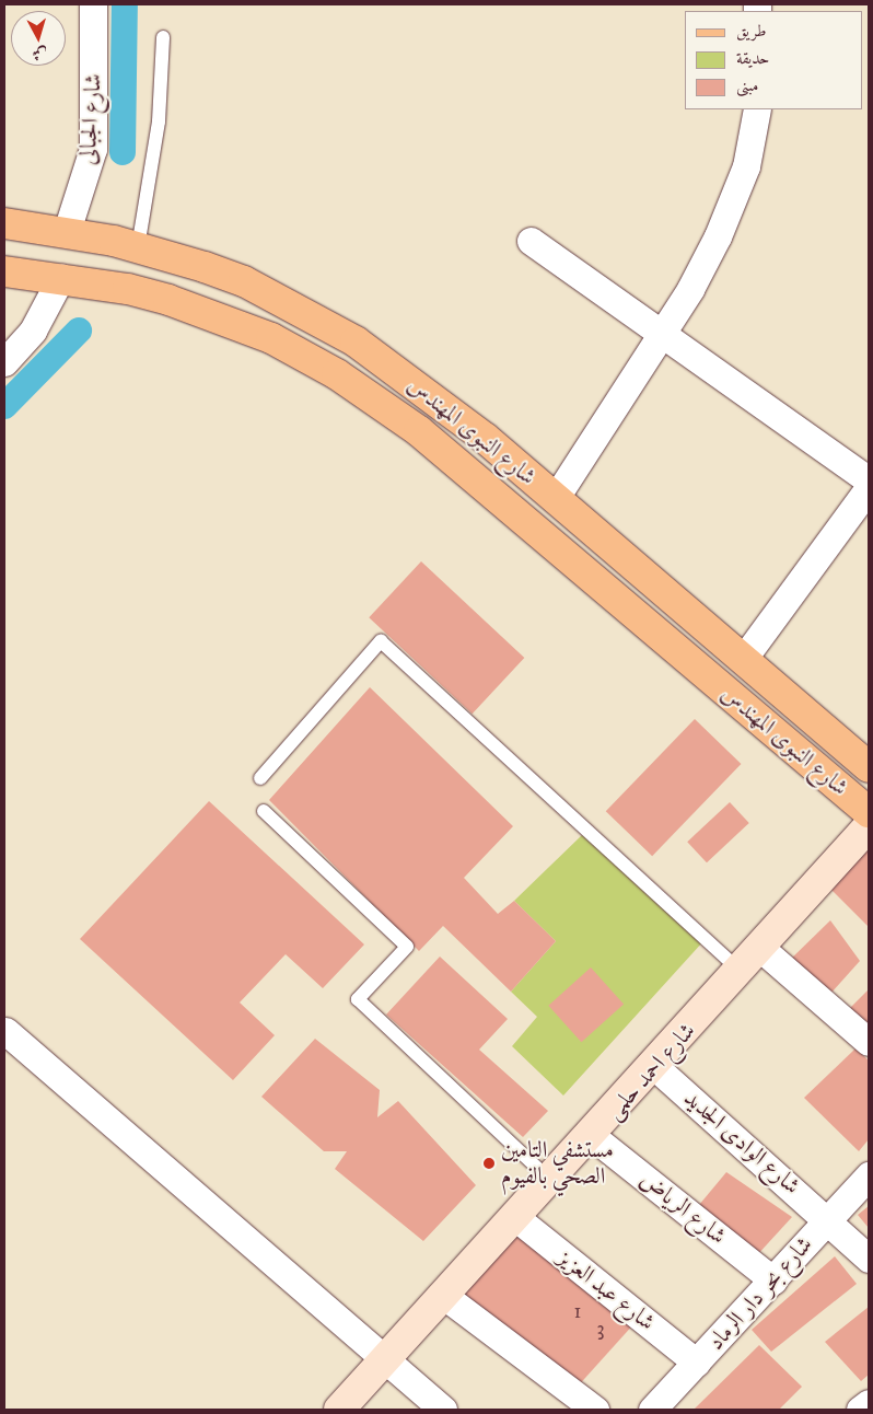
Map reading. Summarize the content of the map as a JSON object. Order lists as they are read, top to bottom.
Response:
{
  "streets": {
    "main road": ["شارع النبوى المهندس", "شارع احمد حلمى"],
    "street": [
      "شارع الجبالى",
      "شارع الوادى الجديد",
      "شارع الرياض",
      "شارع عبد العزيز",
      "شارع بحر دار الرماد"
    ]
  },
  "crossings": [
    ["شارع الجبالى", "شارع النبوى المهندس"],
    ["شارع احمد حلمى", "شارع الوادى الجديد"],
    ["شارع احمد حلمى", "شارع الرياض"],
    ["شارع احمد حلمى", "شارع عبد العزيز"],
    ["شارع الوادى الجديد", "شارع بحر دار الرماد"],
    ["شارع الرياض", "شارع بحر دار الرماد"],
    ["شارع عبد العزيز", "شارع بحر دار الرماد"]
  ],
  "places": ["مستشفي التامين الصحي بالفيوم"],
  "house_numbers": ["1", "3"],
  "legend": ["طريق", "حديقة", "مبنى"],
  "north": "bottom"
}
